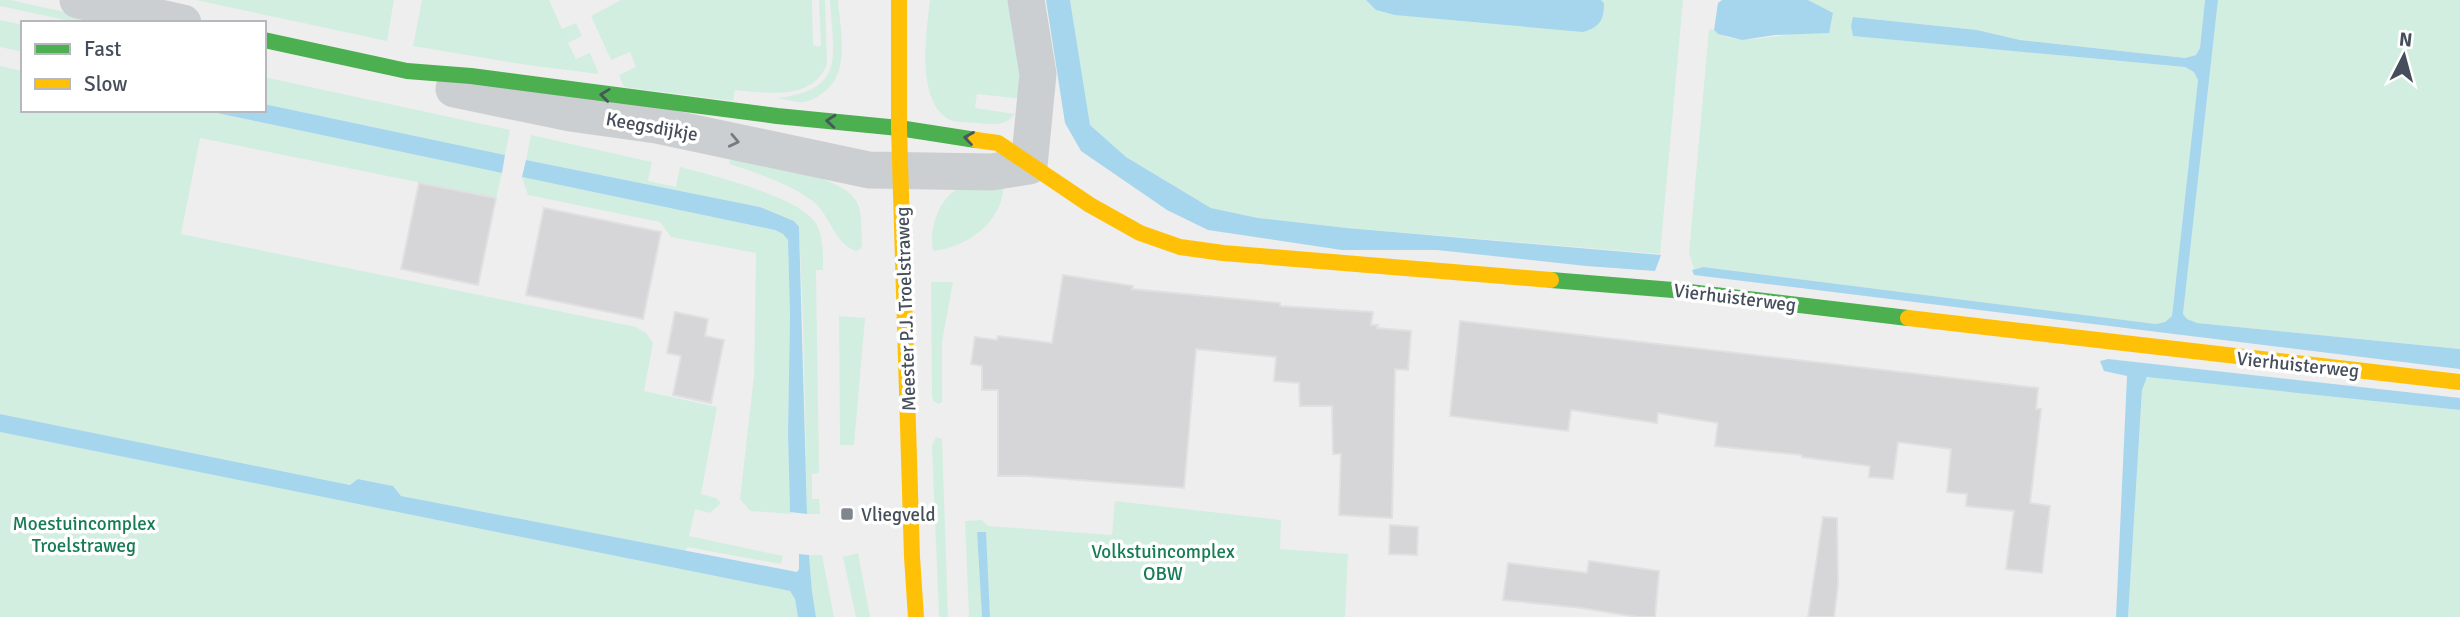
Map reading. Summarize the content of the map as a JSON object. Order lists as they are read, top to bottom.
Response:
{
  "streets": {
    "street": ["Keegsdijkje", "Vierhuisterweg", "Meester P.J. Troelstraweg"]
  },
  "crossings": [
    ["Keegsdijkje", "Vierhuisterweg"],
    ["Keegsdijkje", "Meester P.J. Troelstraweg"],
    ["Vierhuisterweg", "Meester P.J. Troelstraweg"]
  ],
  "parks": ["Moestuincomplex Troelstraweg", "Volkstuincomplex OBW"],
  "places": {
    "transit": ["Vliegveld"]
  },
  "legend": ["Fast", "Slow"],
  "north": "top"
}
